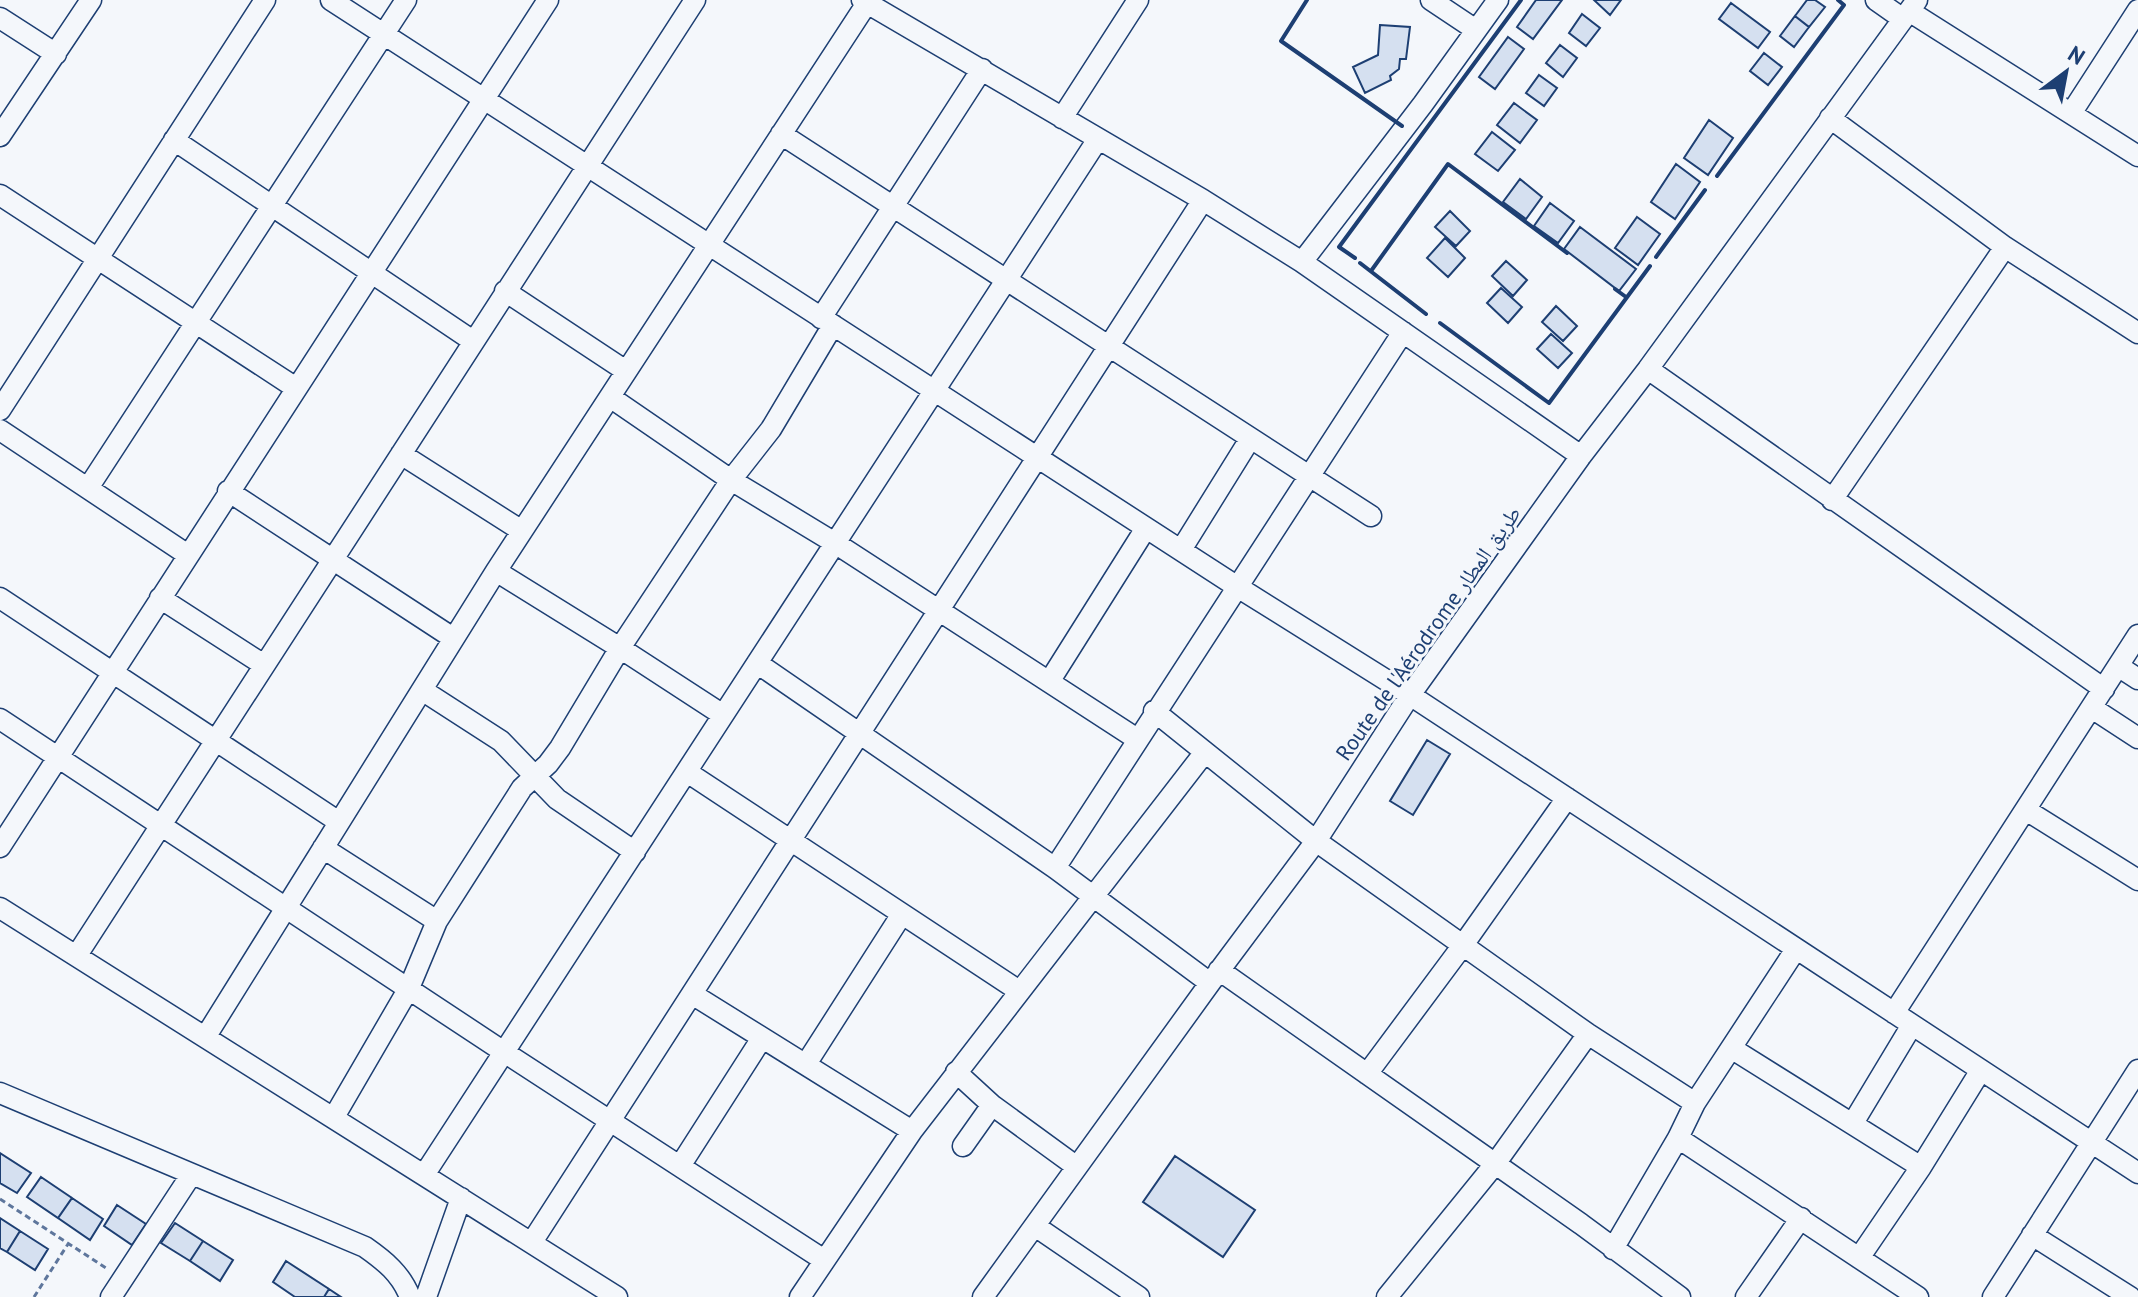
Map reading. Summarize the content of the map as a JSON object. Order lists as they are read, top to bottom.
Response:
{
  "streets": {
    "street": ["Route de l'Aérodrome طريق المطار"]
  },
  "north": "top right"
}
